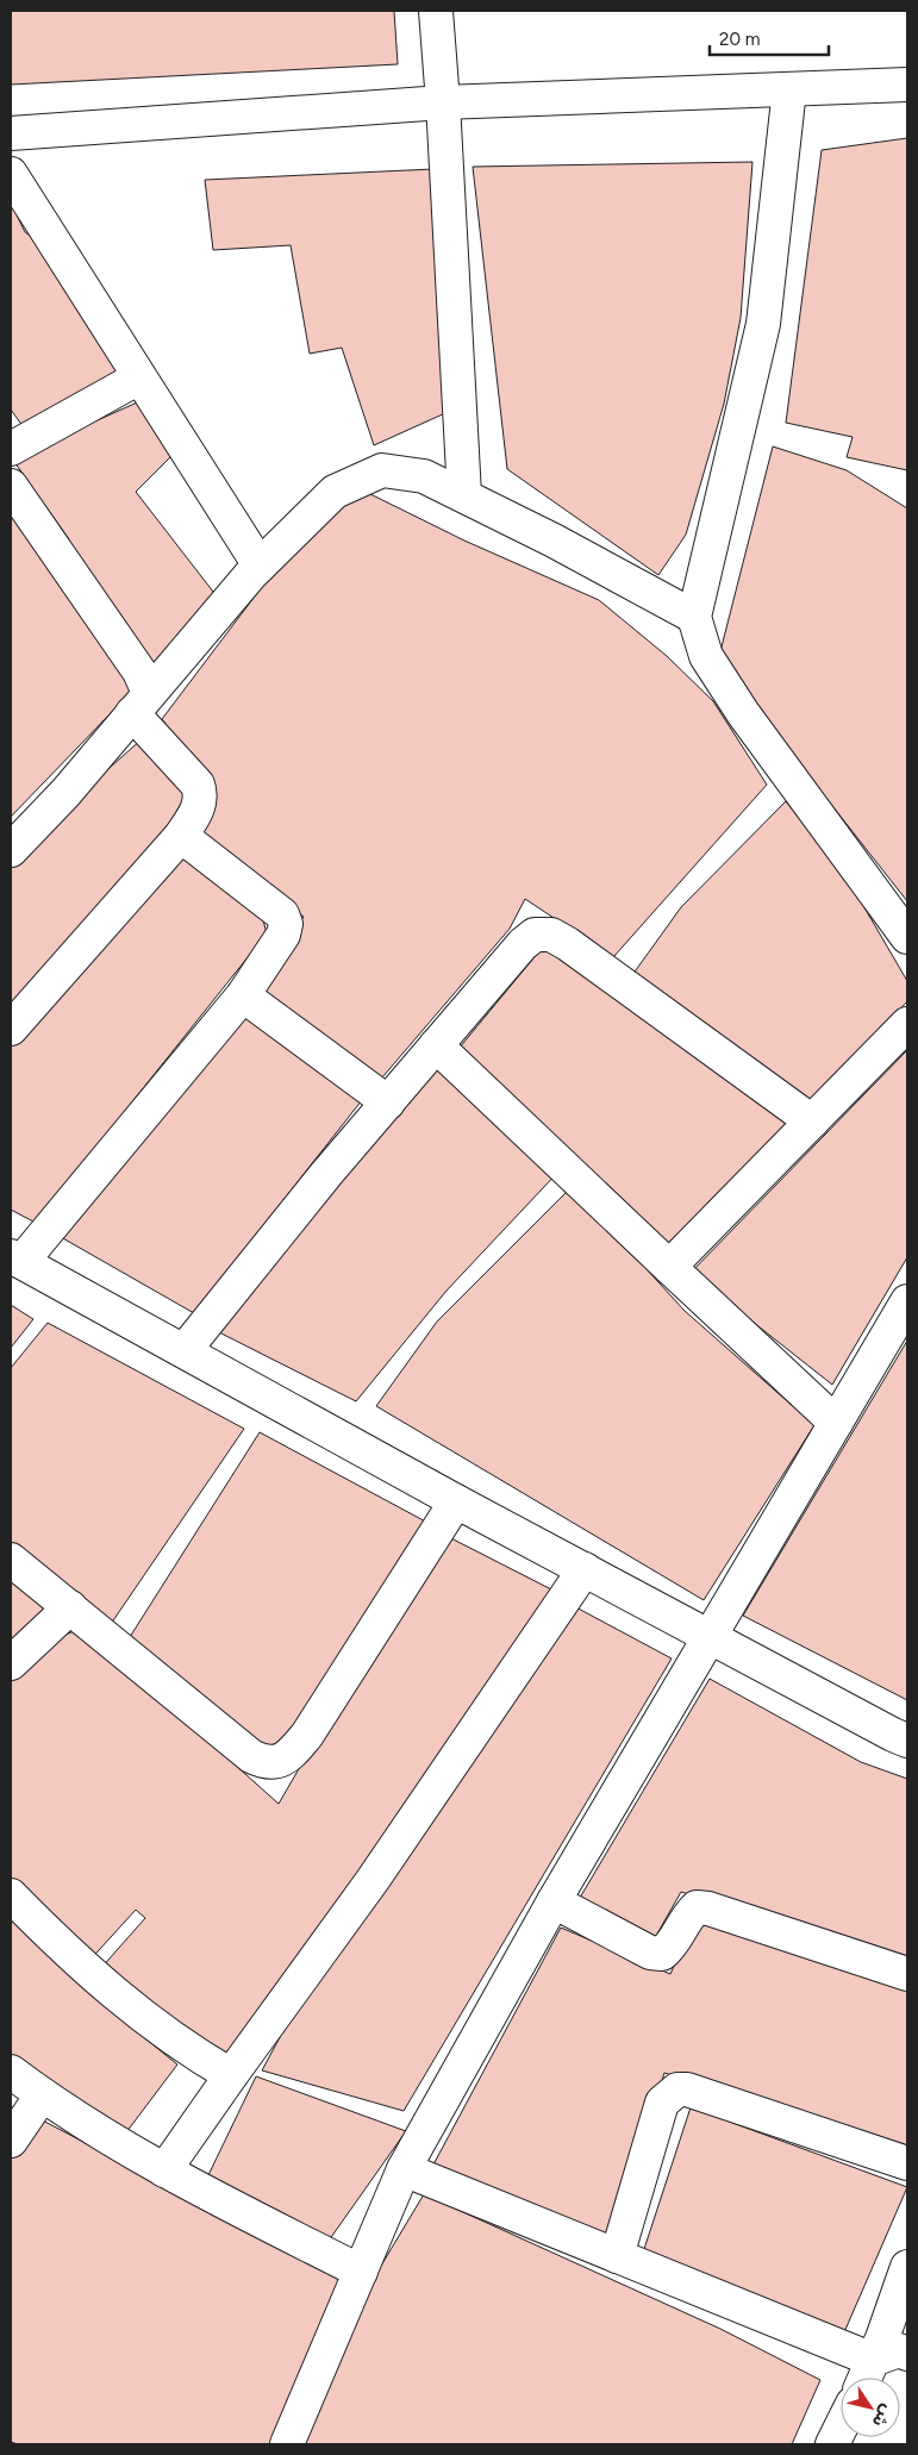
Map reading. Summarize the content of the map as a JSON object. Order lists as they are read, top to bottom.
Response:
{
  "scale_bar": "20 m",
  "north": "bottom right"
}
